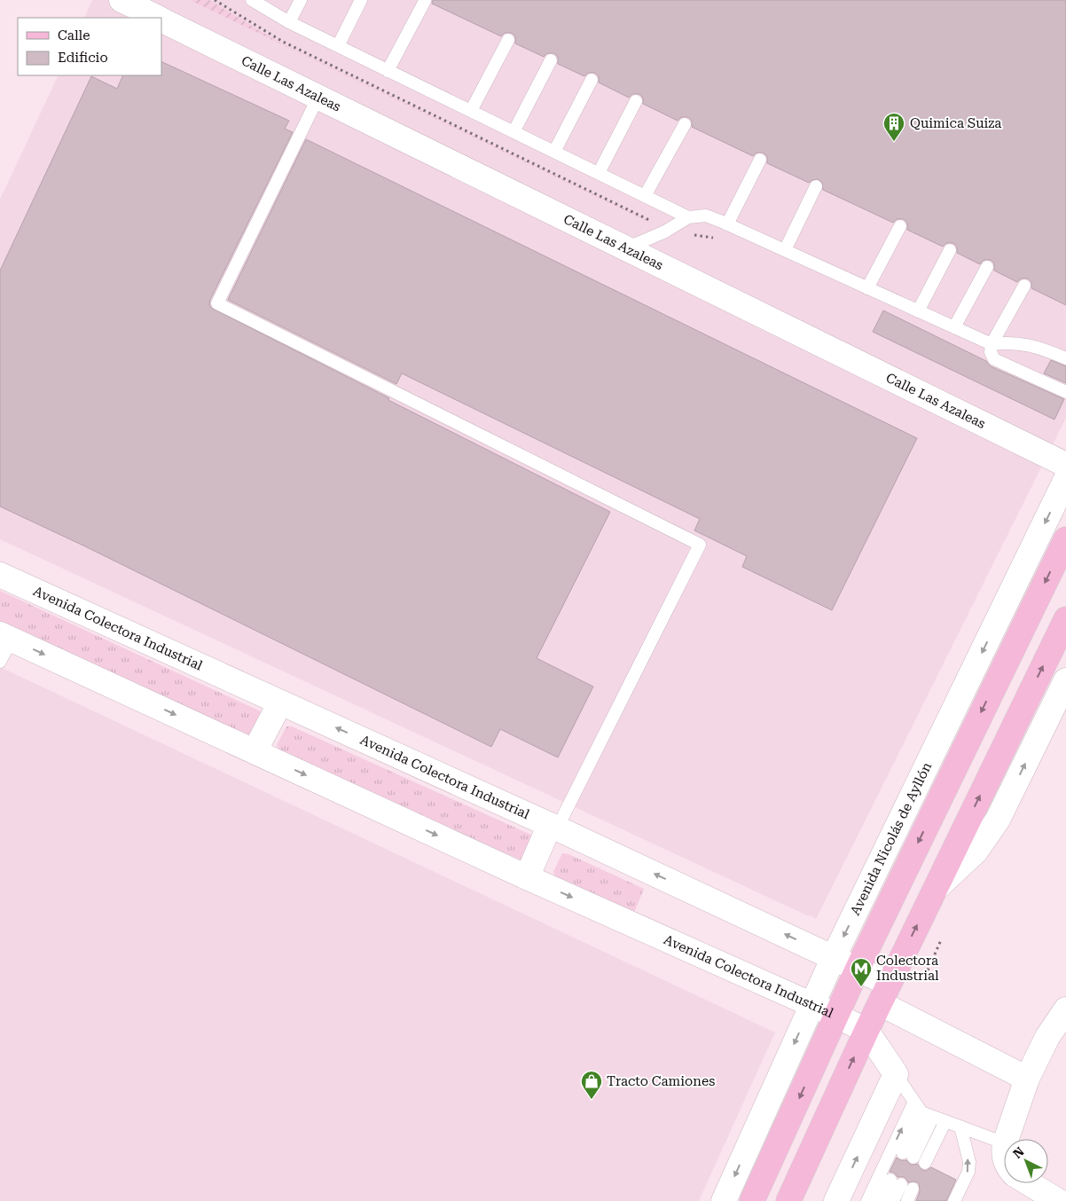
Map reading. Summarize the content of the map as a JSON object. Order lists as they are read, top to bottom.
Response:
{
  "streets": {
    "main road": ["Calle Las Azaleas", "Avenida Colectora Industrial", "Avenida Nicolás de Ayllón"]
  },
  "crossings": [
    ["Avenida Colectora Industrial", "Avenida Nicolás de Ayllón"]
  ],
  "places": {
    "building": ["Quimica Suiza"],
    "metro station": ["Colectora Industrial"],
    "shop": ["Tracto Camiones"]
  },
  "legend": ["Calle", "Edificio"],
  "north": "top left"
}
